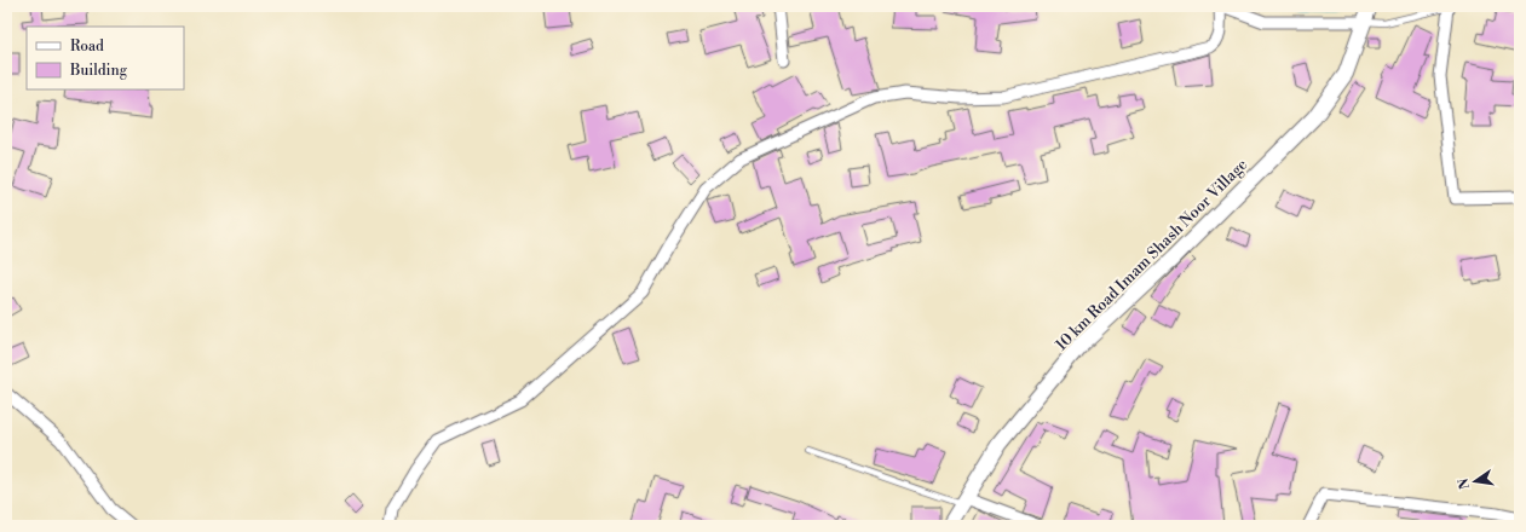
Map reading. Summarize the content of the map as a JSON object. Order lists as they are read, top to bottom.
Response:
{
  "streets": {
    "street": ["10 km Road Imam Shash Noor Village"]
  },
  "legend": ["Road", "Building"],
  "north": "left"
}
